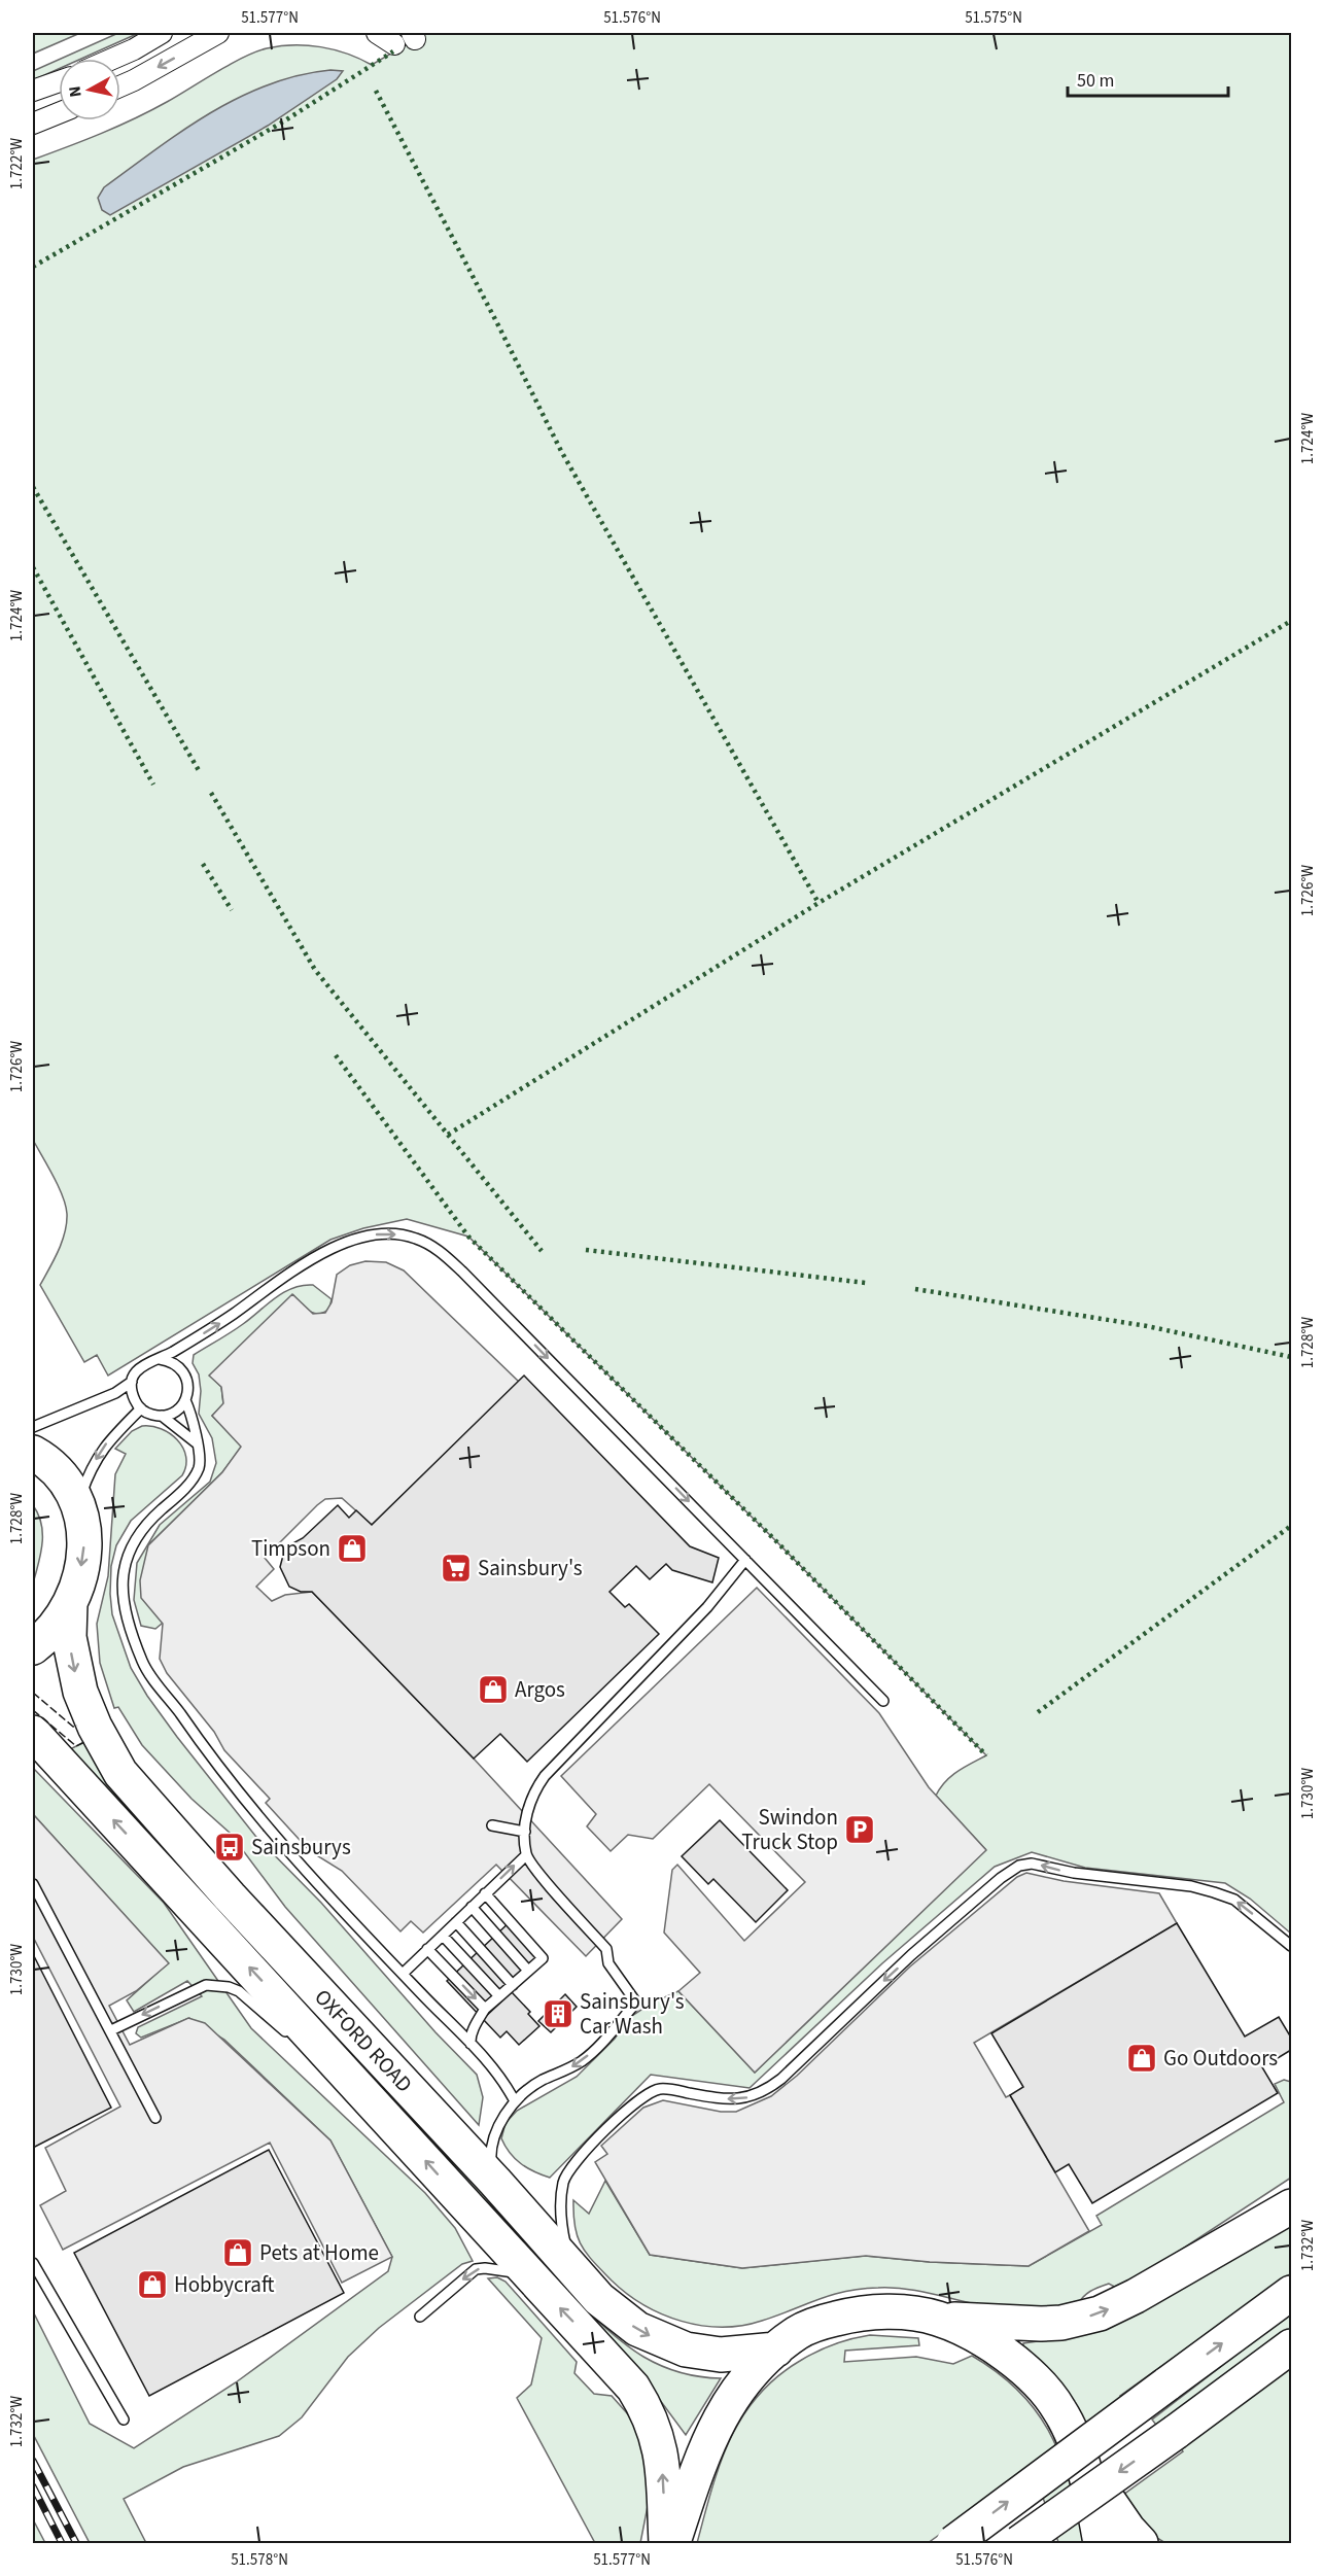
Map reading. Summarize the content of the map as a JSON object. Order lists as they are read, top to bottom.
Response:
{
  "streets": {
    "highway": ["OXFORD ROAD"]
  },
  "places": {
    "shop": [
      "Timpson",
      "Argos",
      "Go Outdoors",
      "Pets at Home",
      "Hobbycraft"
    ],
    "supermarket": ["Sainsbury's"],
    "parking": ["Swindon Truck Stop"],
    "bus stop": ["Sainsburys"],
    "building": ["Sainsbury's Car Wash"]
  },
  "scale_bar": "50 m",
  "north": "left",
  "coordinates": [
    "51.577°N",
    "51.576°N",
    "51.575°N",
    "1.722°W",
    "1.724°W",
    "1.726°W",
    "1.728°W",
    "1.730°W",
    "1.732°W",
    "51.578°N"
  ]
}
